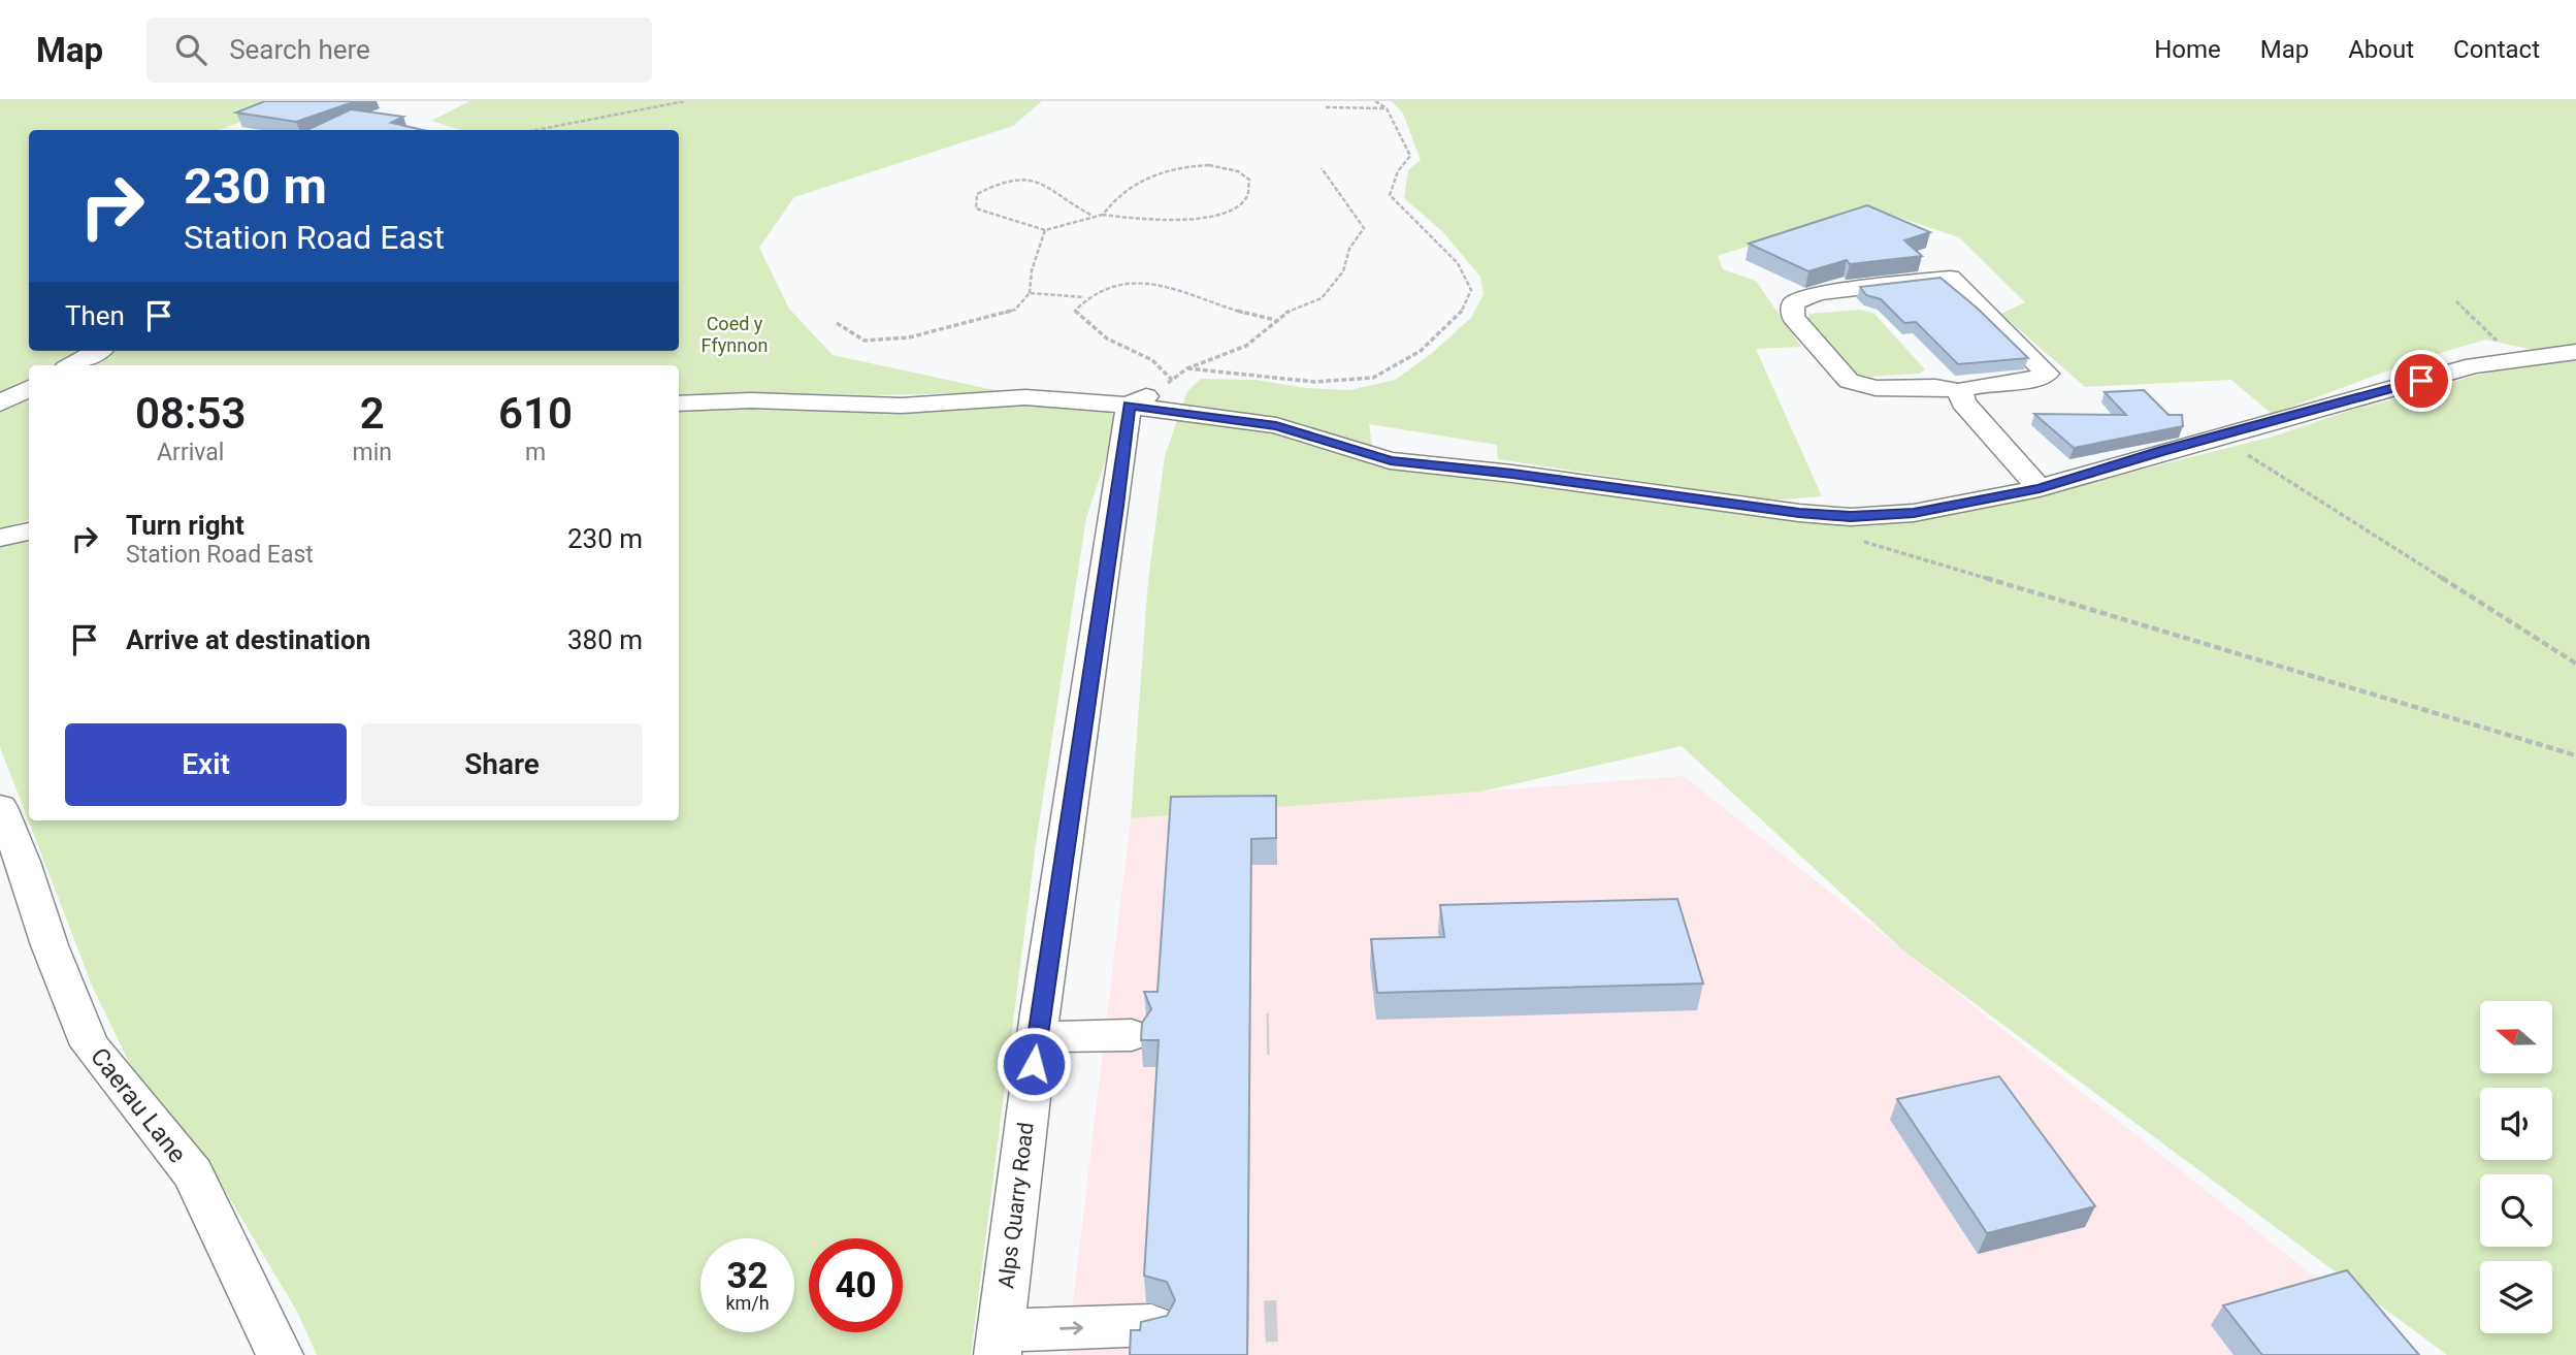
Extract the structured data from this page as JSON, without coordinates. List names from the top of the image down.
{
  "streets": {
    "street": ["Caerau Lane", "Alps Quarry Road"]
  },
  "parks": ["Coed y Ffynnon"],
  "north": "left",
  "page": {
    "header": "Map",
    "search": "Search here",
    "nav": [
      "Home",
      "Map",
      "About",
      "Contact"
    ],
    "turn": ["230 m", "Station Road East"],
    "then": "Then",
    "eta": [
      "08:53",
      "Arrival",
      "2",
      "min",
      "610",
      "m"
    ],
    "list": [
      {
        "name": "Turn right",
        "note": "Station Road East",
        "value": "230 m"
      },
      {
        "name": "Arrive at destination",
        "value": "380 m"
      }
    ],
    "buttons": ["Exit", "Share"],
    "speed": "32 km/h",
    "limit": "40"
  }
}
